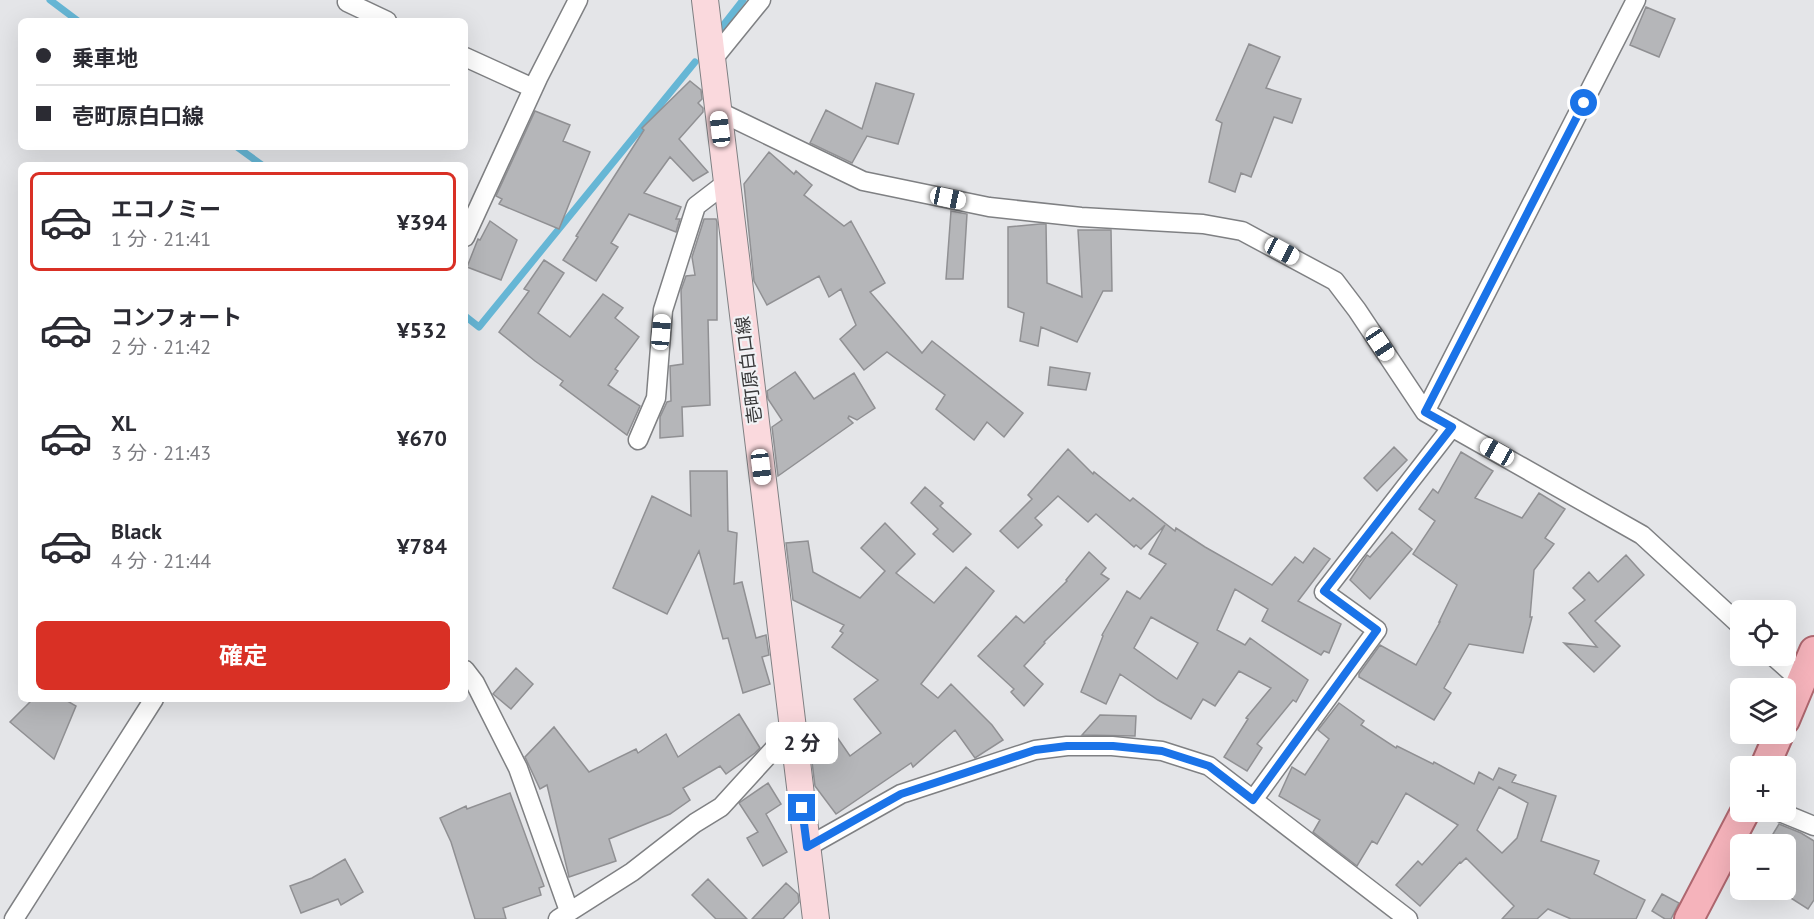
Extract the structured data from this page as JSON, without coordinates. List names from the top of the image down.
{
  "streets": {
    "main road": ["壱町原白口線"]
  },
  "page": {
    "banner": ["乗車地", "壱町原白口線"],
    "list": [
      {
        "name": "エコノミー",
        "note": "1 分 · 21:41",
        "value": "¥394"
      },
      {
        "name": "コンフォート",
        "note": "2 分 · 21:42",
        "value": "¥532"
      },
      {
        "name": "XL",
        "note": "3 分 · 21:43",
        "value": "¥670"
      },
      {
        "name": "Black",
        "note": "4 分 · 21:44",
        "value": "¥784"
      }
    ],
    "map_buttons": ["+", "−"],
    "buttons": "確定",
    "bubble": "2 分"
  }
}
